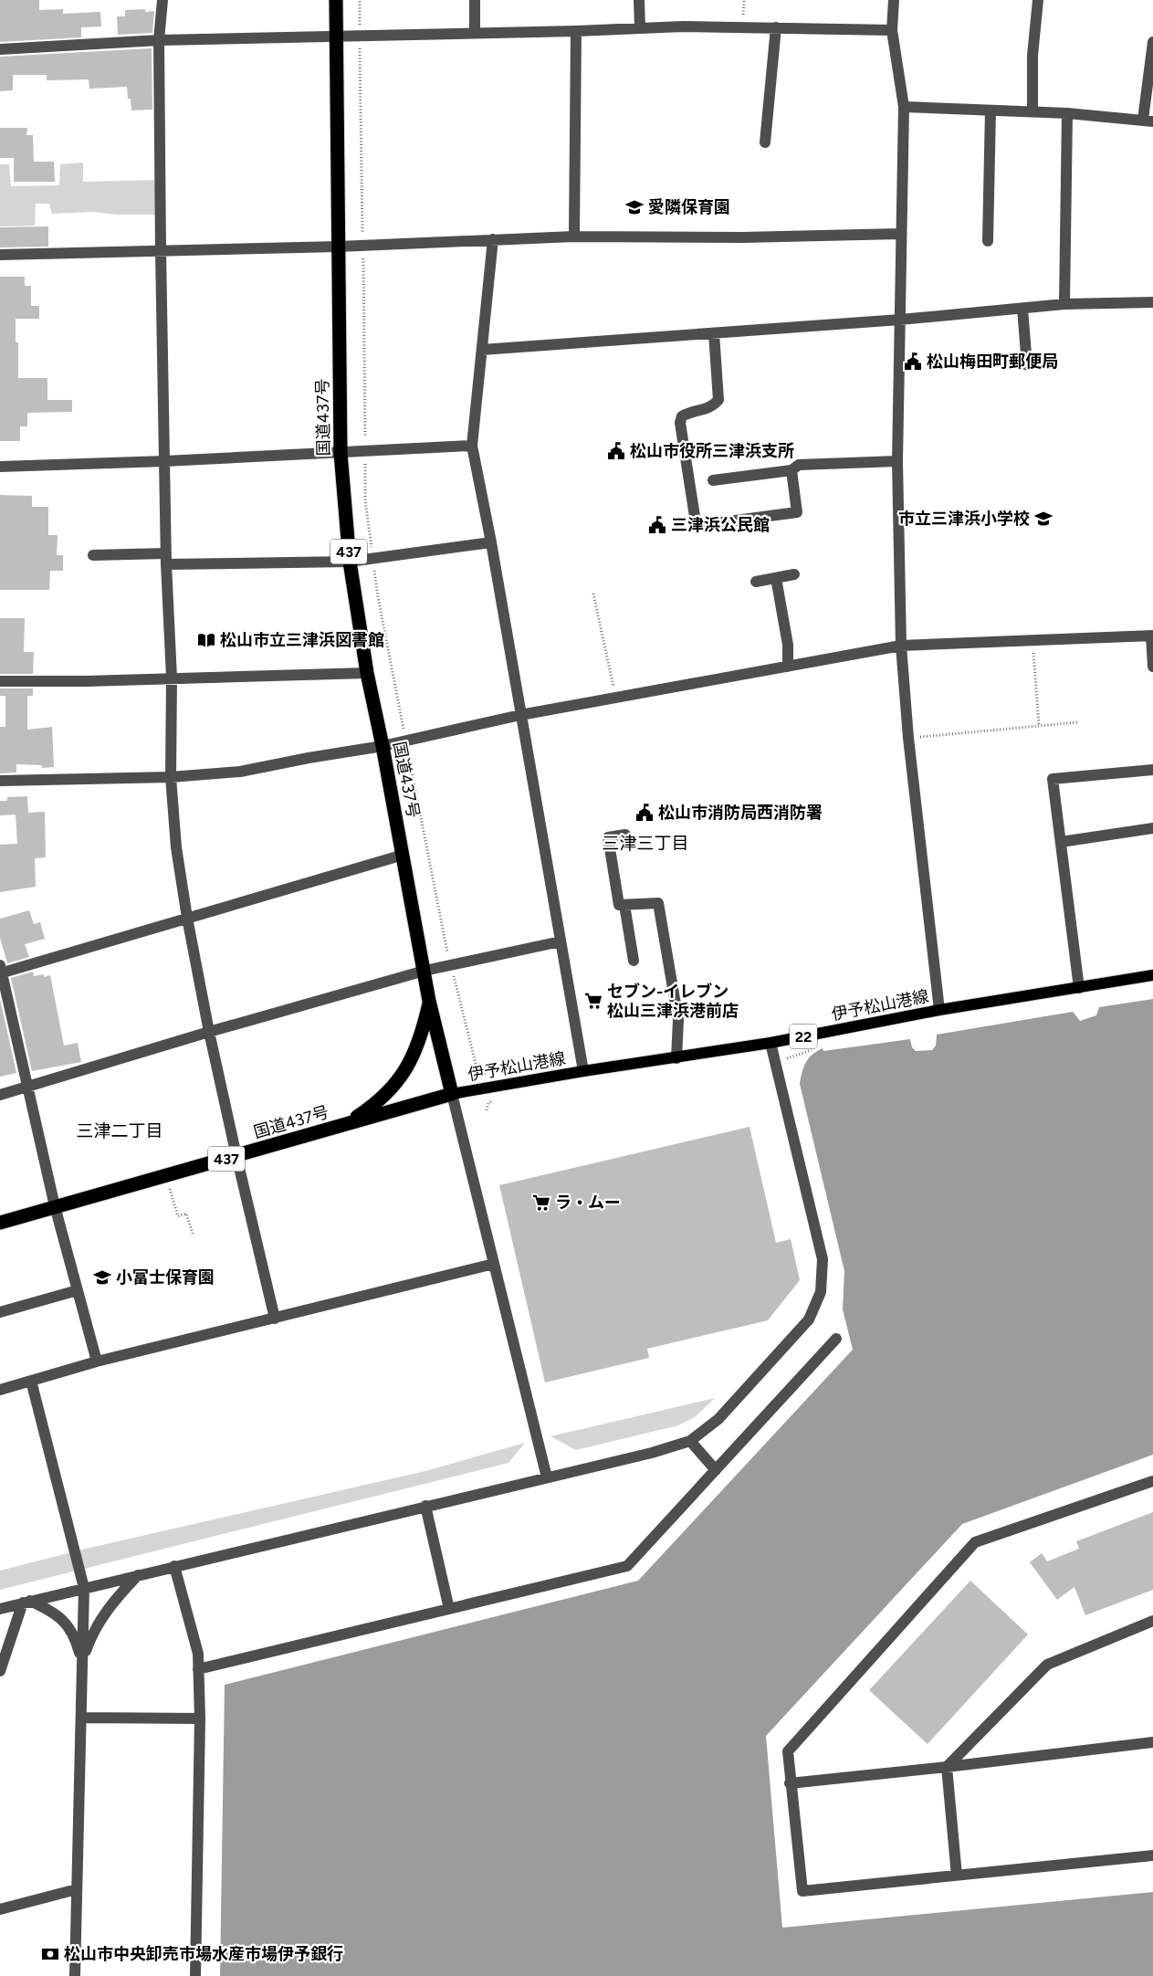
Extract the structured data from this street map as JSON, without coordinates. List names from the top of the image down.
{
  "streets": {
    "highway": ["国道437号", "437"],
    "main road": ["伊予松山港線", "22"]
  },
  "crossings": [
    ["国道437号", "伊予松山港線"]
  ],
  "districts": ["三津三丁目", "三津二丁目"],
  "places": {
    "school or university": ["愛隣保育園", "市立三津浜小学校", "小富士保育園"],
    "public building": [
      "松山梅田町郵便局",
      "松山市役所三津浜支所",
      "三津浜公民館",
      "松山市消防局西消防署"
    ],
    "library": ["松山市立三津浜図書館"],
    "supermarket": ["セブン-イレブン 松山三津浜港前店", "ラ・ムー"],
    "bank": ["松山市中央卸売市場水産市場伊予銀行"]
  }
}
